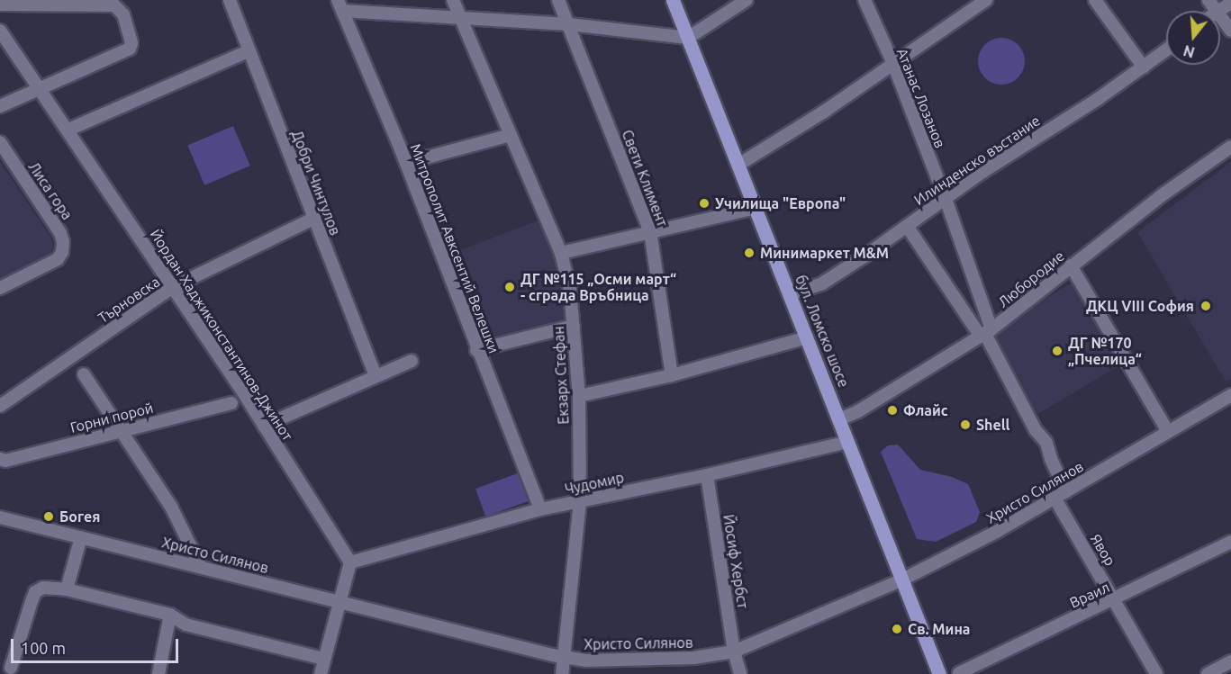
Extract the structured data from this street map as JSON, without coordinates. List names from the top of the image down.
{
  "streets": {
    "main road": ["бул. Ломско шосе"],
    "street": [
      "Атанас Лозанов",
      "Илинденско въстание",
      "Свети Климент",
      "Добри Чинтулов",
      "Лиса гора",
      "Митрополит Авксентий Велешки",
      "Любородие",
      "Търновска",
      "Йордан Хаджиконстантинов-Джинот",
      "Екзарх Стефан",
      "Горни порой",
      "Чудомир",
      "Христо Силянов",
      "Явор",
      "Йосиф Хербст",
      "Враил"
    ]
  },
  "crossings": [
    ["Атанас Лозанов", "Илинденско въстание"],
    ["Атанас Лозанов", "Любородие"],
    ["Илинденско въстание", "бул. Ломско шосе"],
    ["Добри Чинтулов", "Търновска"],
    ["Митрополит Авксентий Велешки", "Чудомир"],
    ["Любородие", "бул. Ломско шосе"],
    ["Търновска", "Йордан Хаджиконстантинов-Джинот"],
    ["бул. Ломско шосе", "Чудомир"],
    ["бул. Ломско шосе", "Христо Силянов"],
    ["Йордан Хаджиконстантинов-Джинот", "Чудомир"],
    ["Екзарх Стефан", "Чудомир"],
    ["Екзарх Стефан", "Христо Силянов"],
    ["Чудомир", "Йосиф Хербст"],
    ["Христо Силянов", "Явор"],
    ["Христо Силянов", "Йосиф Хербст"],
    ["Явор", "Враил"]
  ],
  "places": [
    "Училища \"Европа\"",
    "Минимаркет М&М",
    "ДГ №115 „Осми март“ - сграда Връбница",
    "ДКЦ VIII София",
    "ДГ №170 „Пчелица“",
    "Флайс",
    "Shell",
    "Богея",
    "Св. Мина"
  ],
  "scale_bar": "100 m",
  "north": "bottom"
}
